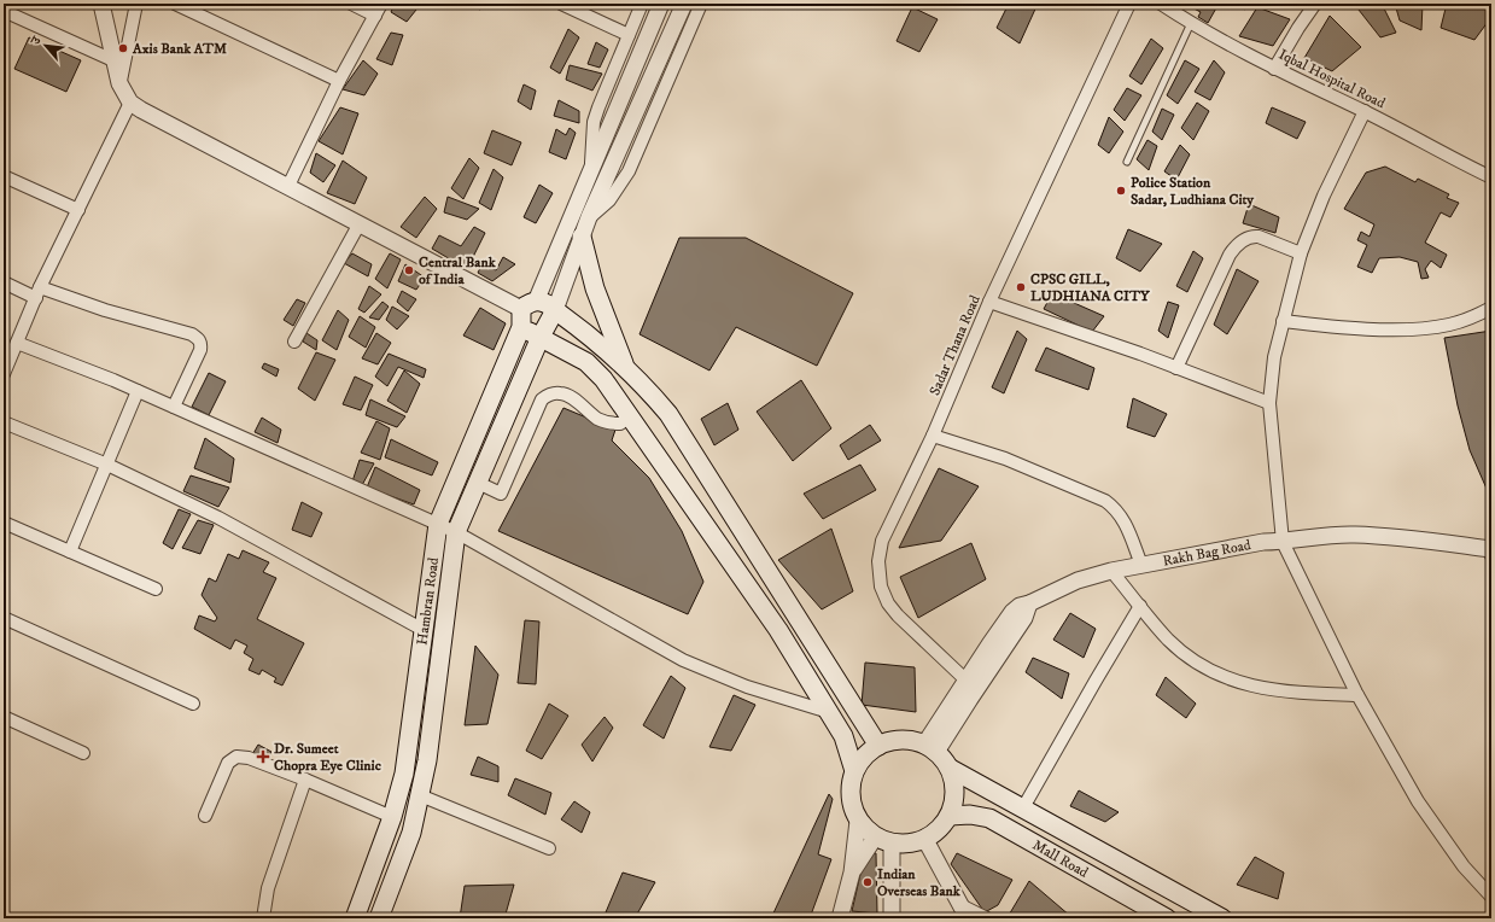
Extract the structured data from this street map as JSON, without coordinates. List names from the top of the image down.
{
  "streets": {
    "main road": ["Hambran Road", "Mall Road"],
    "street": ["Iqbal Hospital Road", "Sadar Thana Road", "Rakh Bag Road"]
  },
  "crossings": [
    ["Sadar Thana Road", "Rakh Bag Road"],
    ["Rakh Bag Road", "Mall Road"]
  ],
  "places": {
    "other": [
      "Axis Bank ATM",
      "Police Station Sadar, Ludhiana City",
      "Central Bank of India",
      "CPSC GILL, LUDHIANA CITY",
      "Indian Overseas Bank"
    ],
    "health": ["Dr. Sumeet Chopra Eye Clinic"]
  },
  "north": "top left"
}
